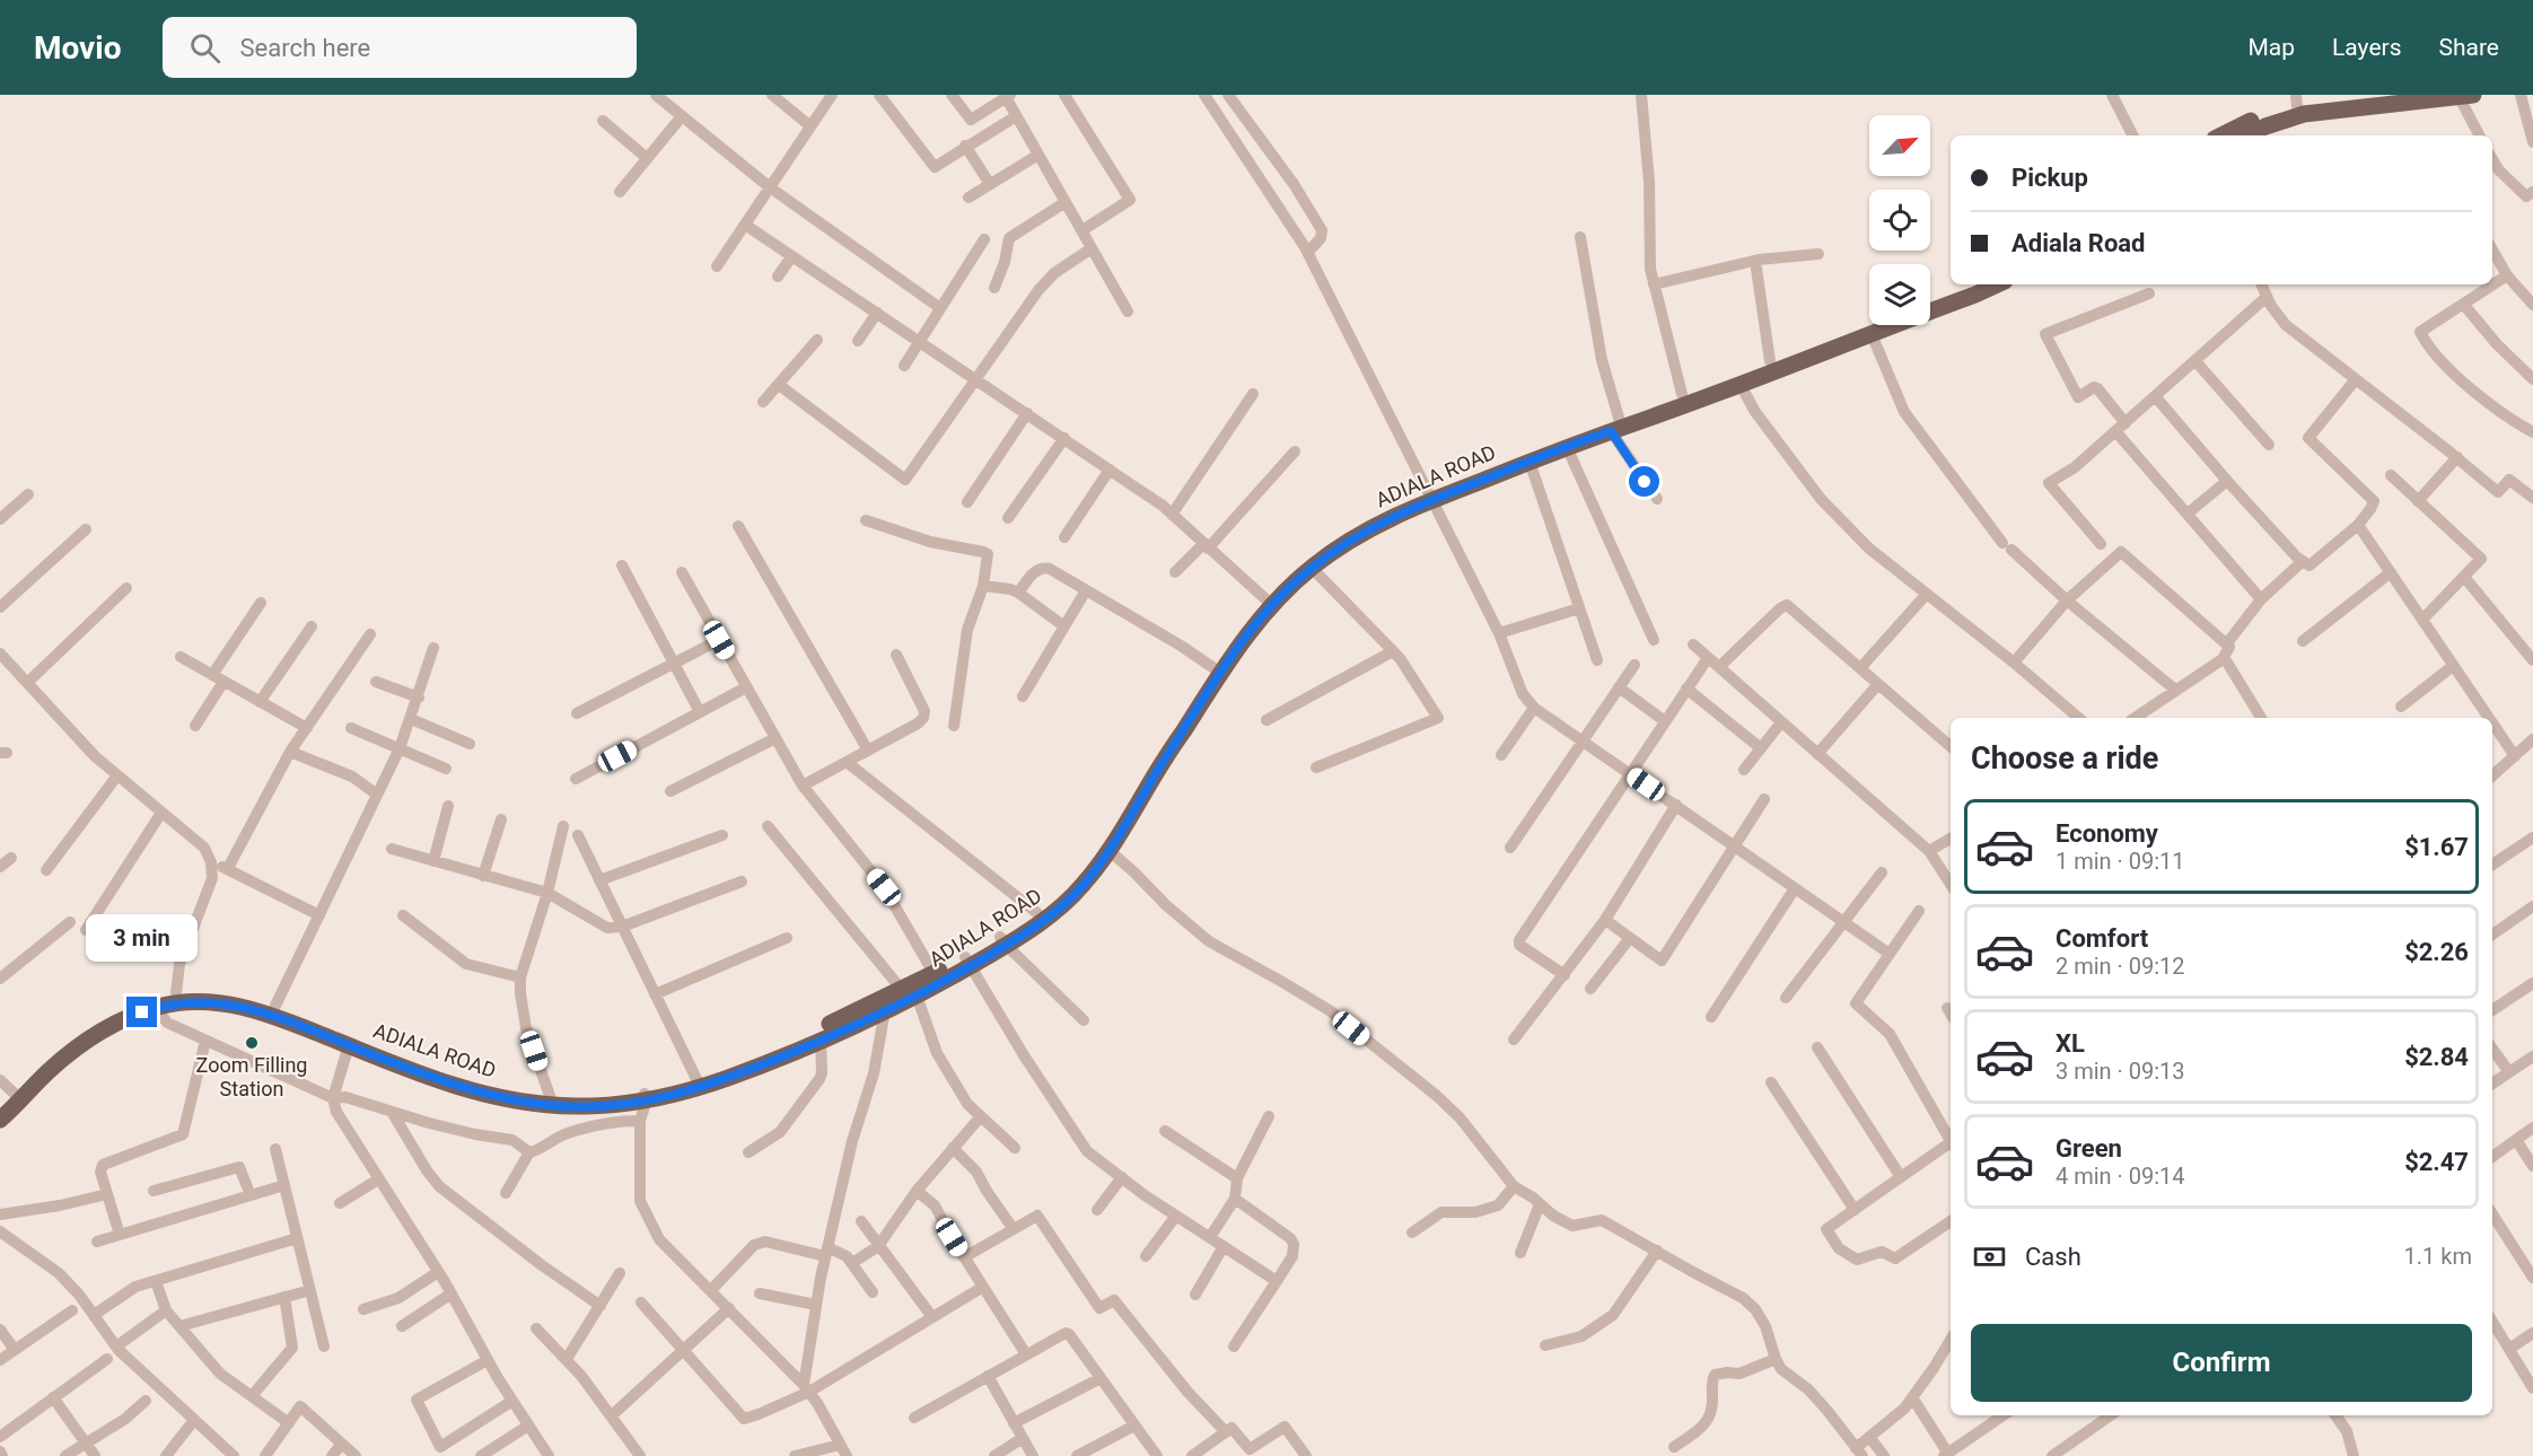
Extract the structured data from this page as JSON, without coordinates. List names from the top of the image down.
{
  "streets": {
    "main road": ["ADIALA ROAD"]
  },
  "places": ["Zoom Filling Station"],
  "north": "top right",
  "page": {
    "header": "Movio",
    "search": "Search here",
    "nav": ["Map", "Layers", "Share"],
    "banner": ["Pickup", "Adiala Road"],
    "heading": "Choose a ride",
    "list": [
      {
        "name": "Economy",
        "note": "1 min · 09:11",
        "value": "$1.67"
      },
      {
        "name": "Comfort",
        "note": "2 min · 09:12",
        "value": "$2.26"
      },
      {
        "name": "XL",
        "note": "3 min · 09:13",
        "value": "$2.84"
      },
      {
        "name": "Green",
        "note": "4 min · 09:14",
        "value": "$2.47"
      }
    ],
    "bubble": "3 min",
    "pay": ["Cash", "1.1 km"],
    "buttons": "Confirm"
  }
}
